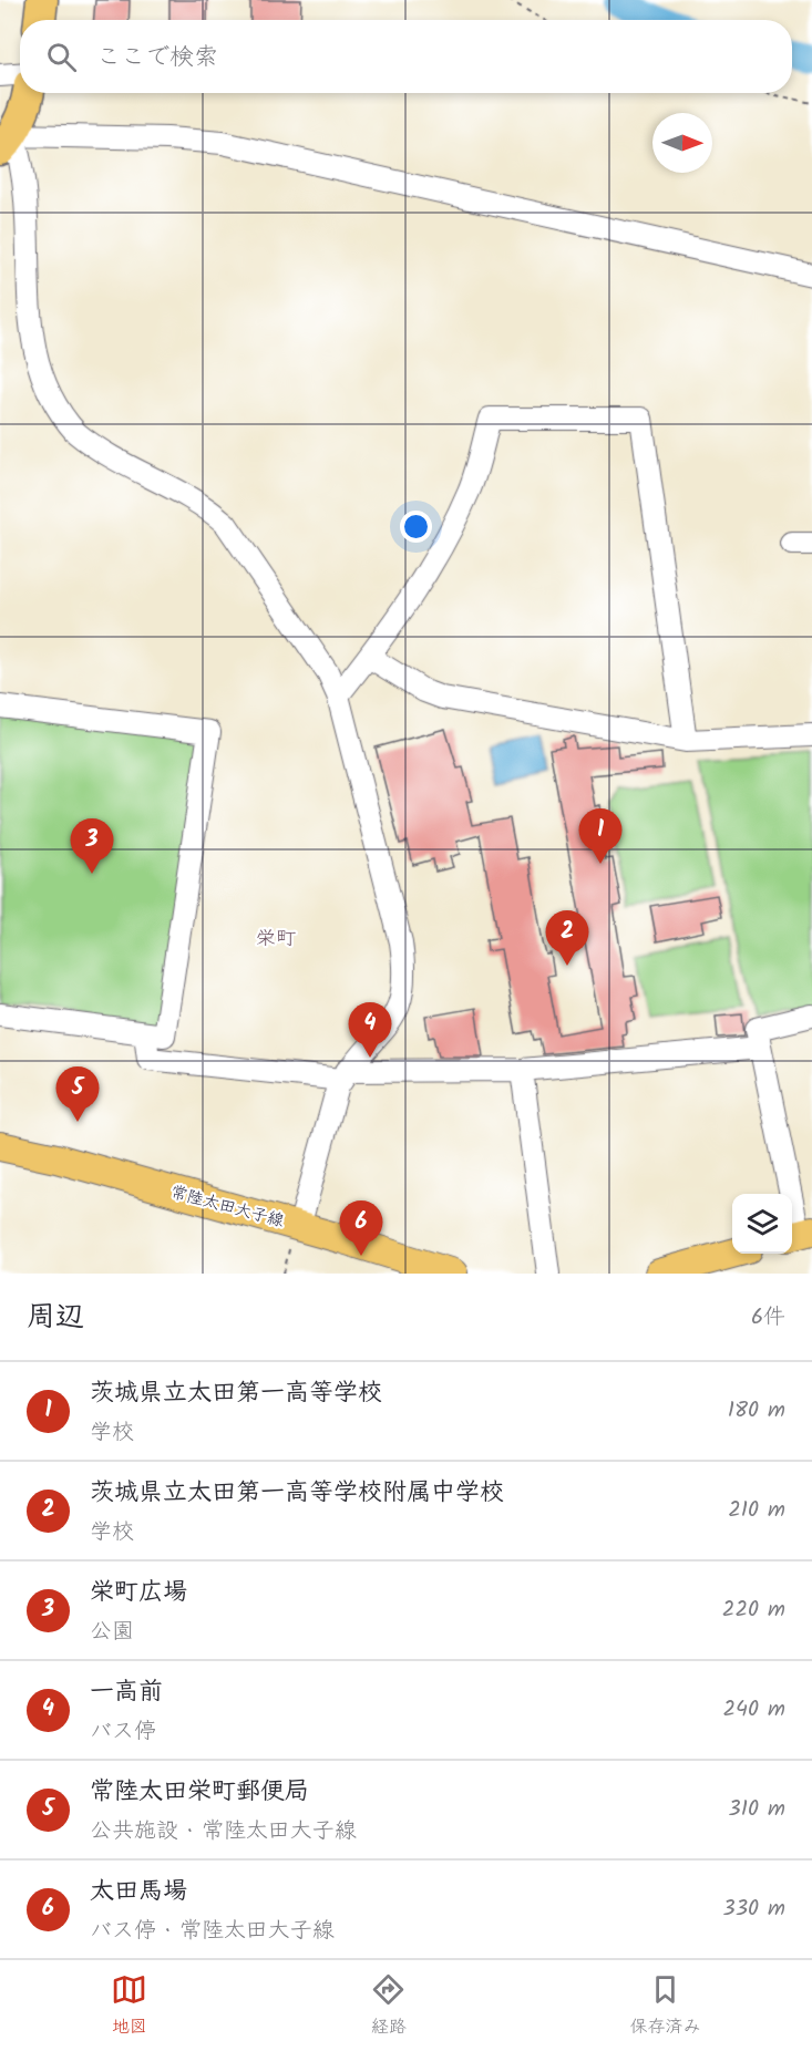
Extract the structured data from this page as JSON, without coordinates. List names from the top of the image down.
{
  "streets": {
    "main road": ["常陸太田大子線"]
  },
  "districts": ["栄町"],
  "north": "right",
  "page": {
    "search": "ここで検索",
    "pins": [
      "1",
      "3",
      "2",
      "4",
      "5",
      "6"
    ],
    "heading": ["周辺", "6件"],
    "list": [
      {
        "mark": "1",
        "name": "茨城県立太田第一高等学校",
        "note": "学校",
        "value": "180 m"
      },
      {
        "mark": "2",
        "name": "茨城県立太田第一高等学校附属中学校",
        "note": "学校",
        "value": "210 m"
      },
      {
        "mark": "3",
        "name": "栄町広場",
        "note": "公園",
        "value": "220 m"
      },
      {
        "mark": "4",
        "name": "一高前",
        "note": "バス停",
        "value": "240 m"
      },
      {
        "mark": "5",
        "name": "常陸太田栄町郵便局",
        "note": "公共施設 · 常陸太田大子線",
        "value": "310 m"
      },
      {
        "mark": "6",
        "name": "太田馬場",
        "note": "バス停 · 常陸太田大子線",
        "value": "330 m"
      }
    ],
    "nav": ["地図", "経路", "保存済み"]
  }
}
